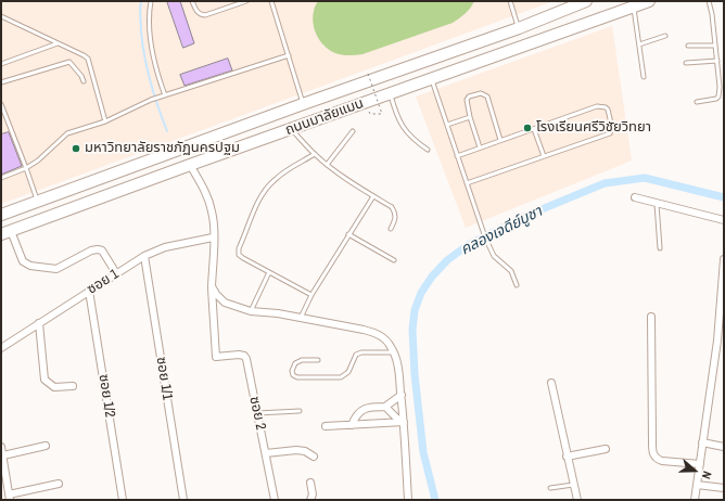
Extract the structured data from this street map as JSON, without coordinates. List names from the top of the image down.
{
  "streets": {
    "highway": ["ถนนมาลัยแมน"],
    "street": [
      "ซอย 1",
      "ซอย 1/1",
      "ซอย 1/2",
      "ซอย 2"
    ]
  },
  "crossings": [
    ["ซอย 1", "ซอย 1/1"],
    ["ซอย 1", "ซอย 1/2"]
  ],
  "water": ["คลองเจดีย์บูชา"],
  "places": ["โรงเรียนศรีวิชัยวิทยา", "มหาวิทยาลัยราชภัฏนครปฐม"],
  "north": "right"
}
